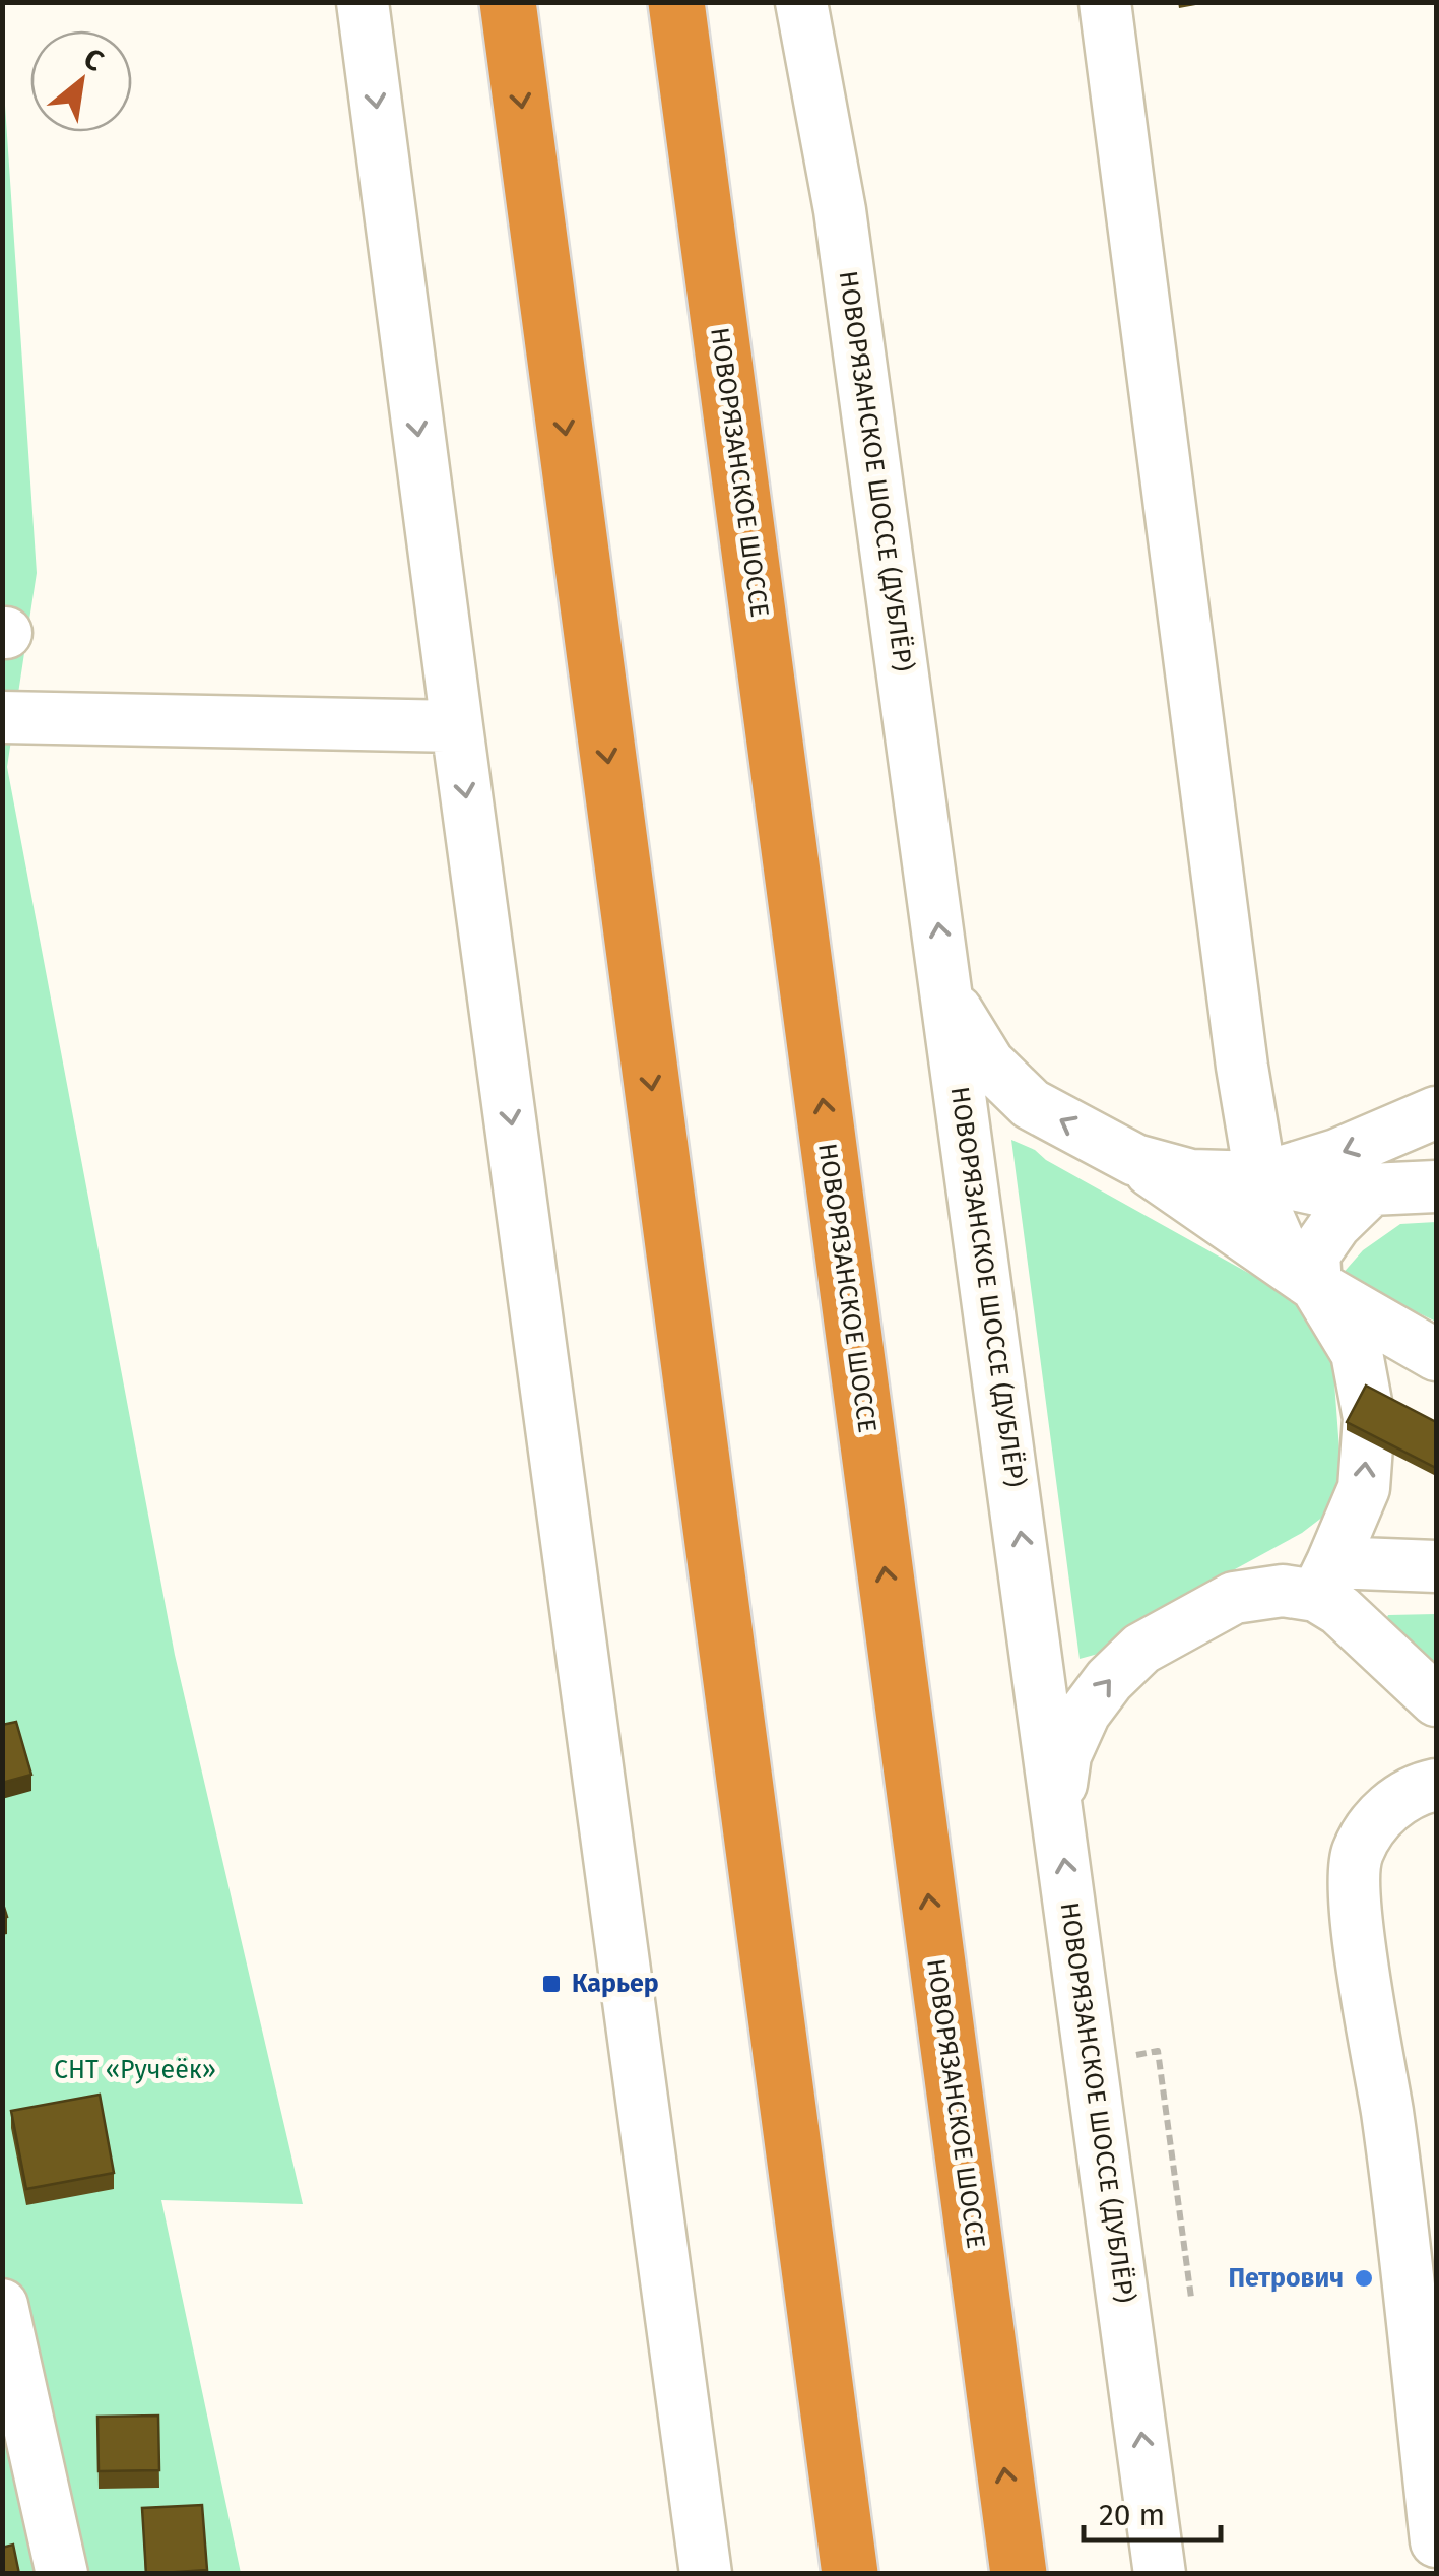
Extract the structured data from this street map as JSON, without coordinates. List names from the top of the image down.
{
  "streets": {
    "highway": ["НОВОРЯЗАНСКОЕ ШОССЕ"],
    "street": ["НОВОРЯЗАНСКОЕ ШОССЕ (ДУБЛЁР)"]
  },
  "parks": ["СНТ «Ручеёк»"],
  "places": {
    "transit": ["Карьер"],
    "other": ["Петрович"]
  },
  "scale_bar": "20 m",
  "north": "top right"
}
